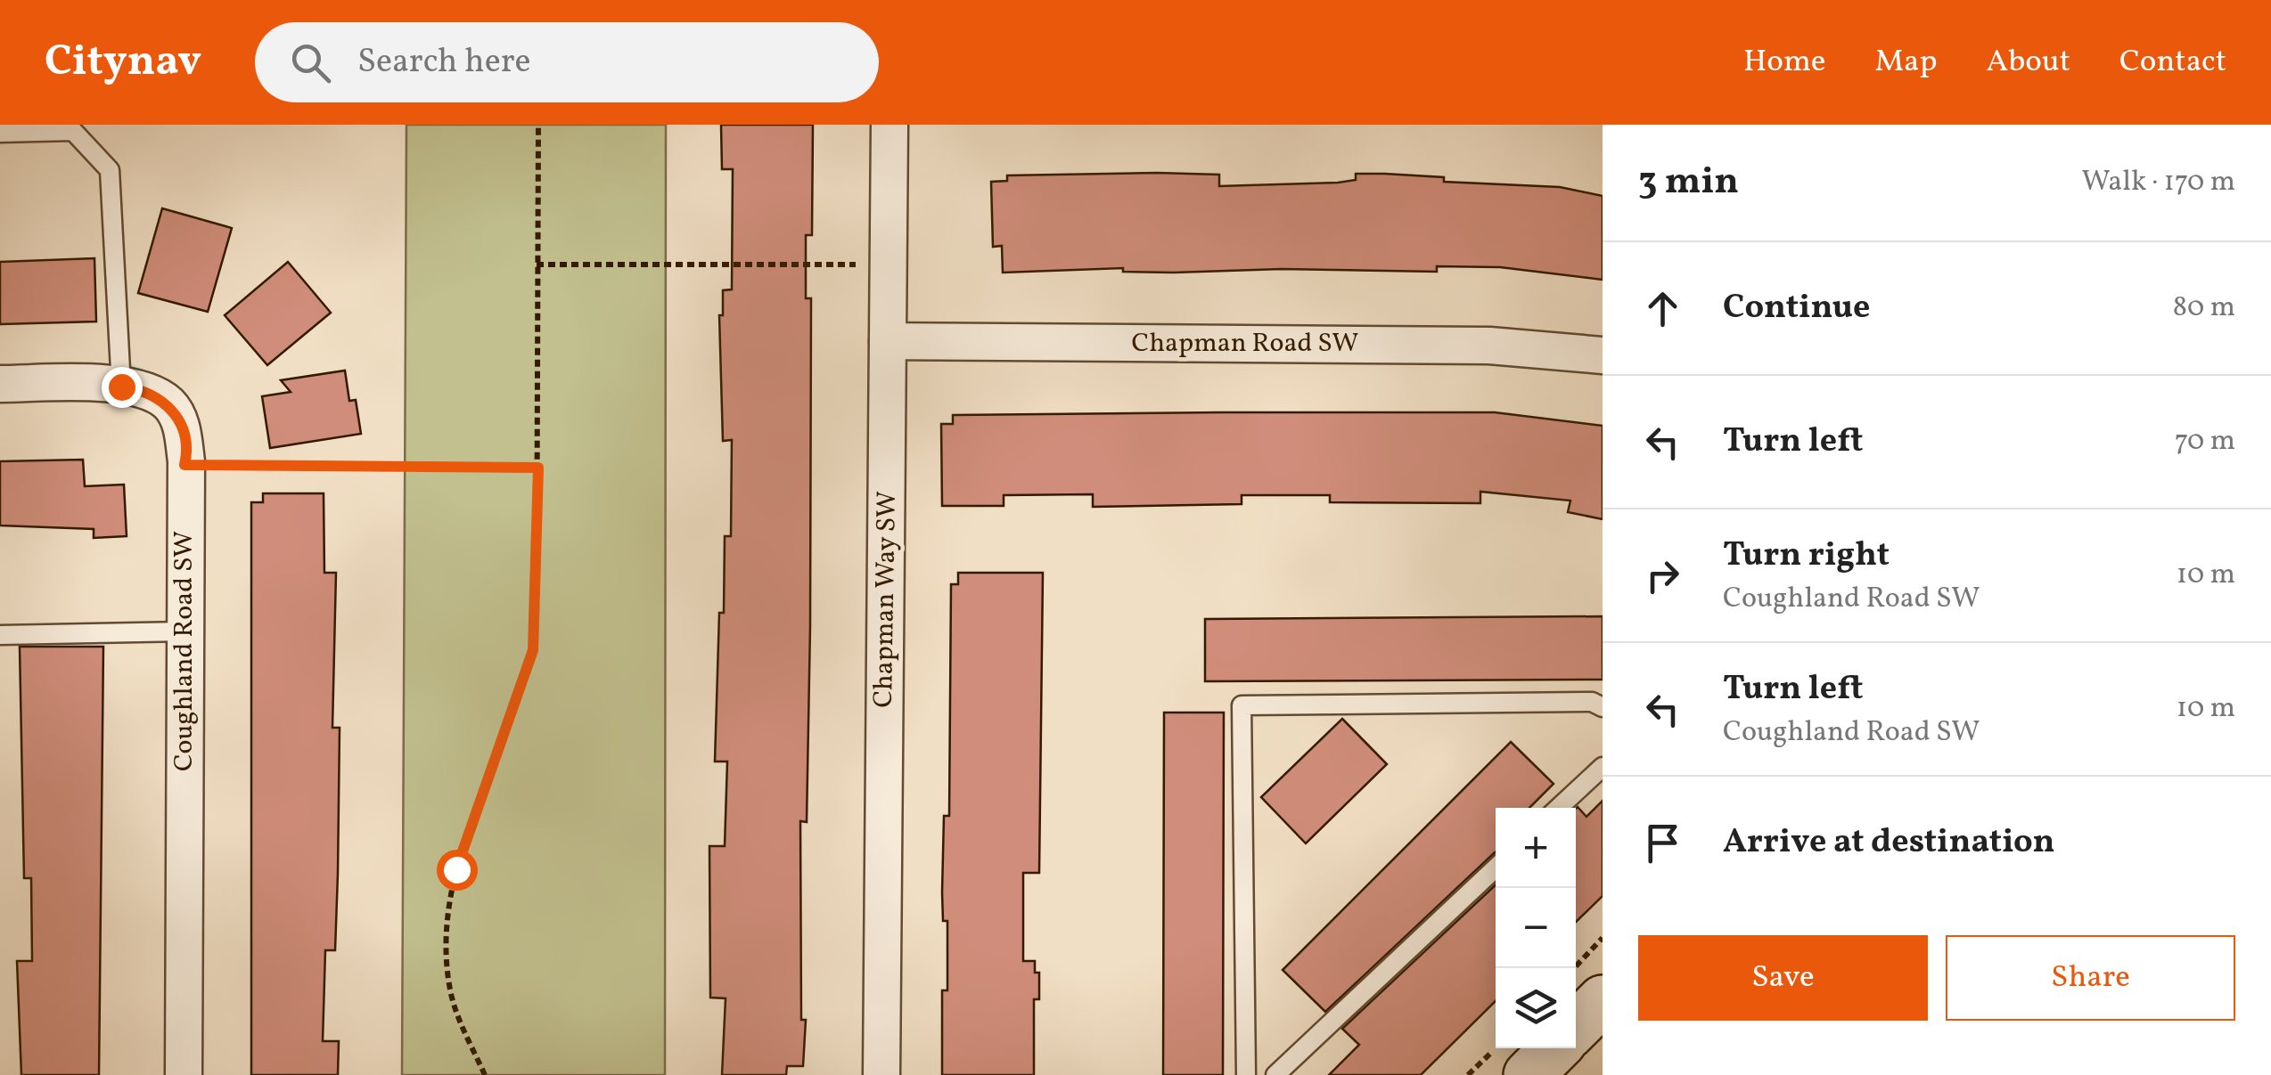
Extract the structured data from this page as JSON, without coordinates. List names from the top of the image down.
{
  "streets": {
    "street": ["Chapman Road SW", "Chapman Way SW", "Coughland Road SW"]
  },
  "crossings": [
    ["Chapman Road SW", "Chapman Way SW"]
  ],
  "page": {
    "header": "Citynav",
    "search": "Search here",
    "nav": [
      "Home",
      "Map",
      "About",
      "Contact"
    ],
    "heading": ["3 min", "Walk · 170 m"],
    "list": [
      ["Continue", "80 m"],
      ["Turn left", "70 m"],
      ["Turn right", "Coughland Road SW", "10 m"],
      ["Turn left", "Coughland Road SW", "10 m"],
      "Arrive at destination"
    ],
    "map_buttons": ["+", "−"],
    "buttons": ["Save", "Share"]
  }
}
